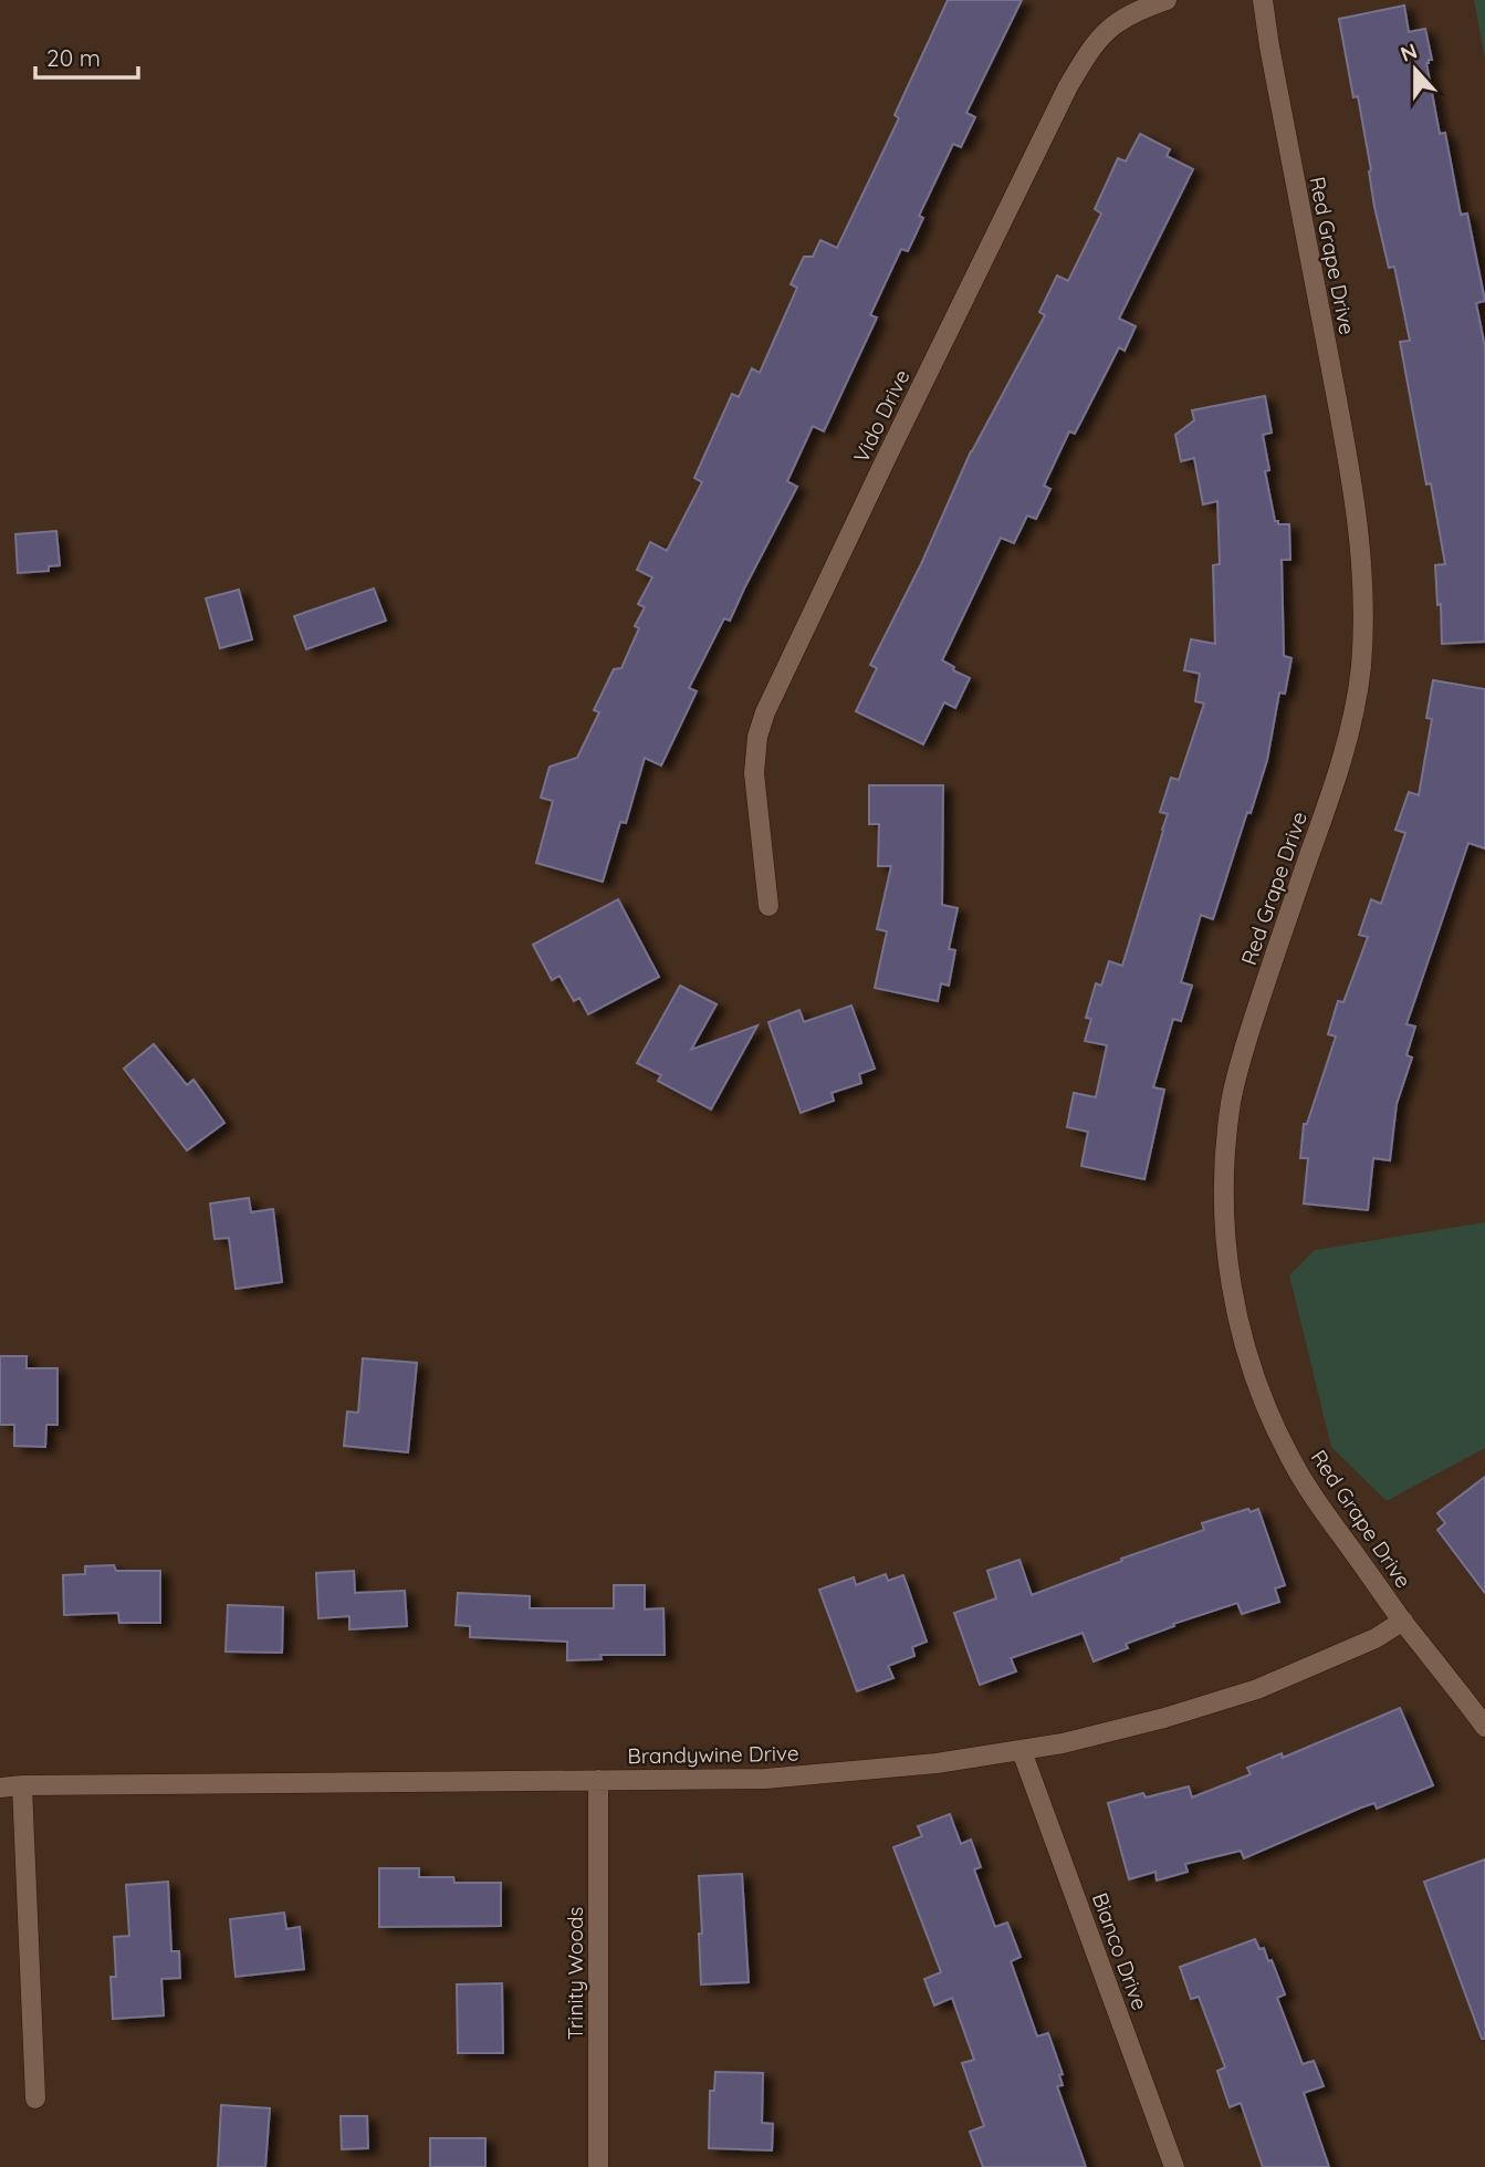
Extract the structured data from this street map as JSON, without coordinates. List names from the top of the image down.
{
  "streets": {
    "street": [
      "Red Grape Drive",
      "Vido Drive",
      "Brandywine Drive",
      "Bianco Drive",
      "Trinity Woods"
    ]
  },
  "crossings": [
    ["Red Grape Drive", "Brandywine Drive"],
    ["Brandywine Drive", "Bianco Drive"],
    ["Brandywine Drive", "Trinity Woods"]
  ],
  "scale_bar": "20 m",
  "north": "top"
}
